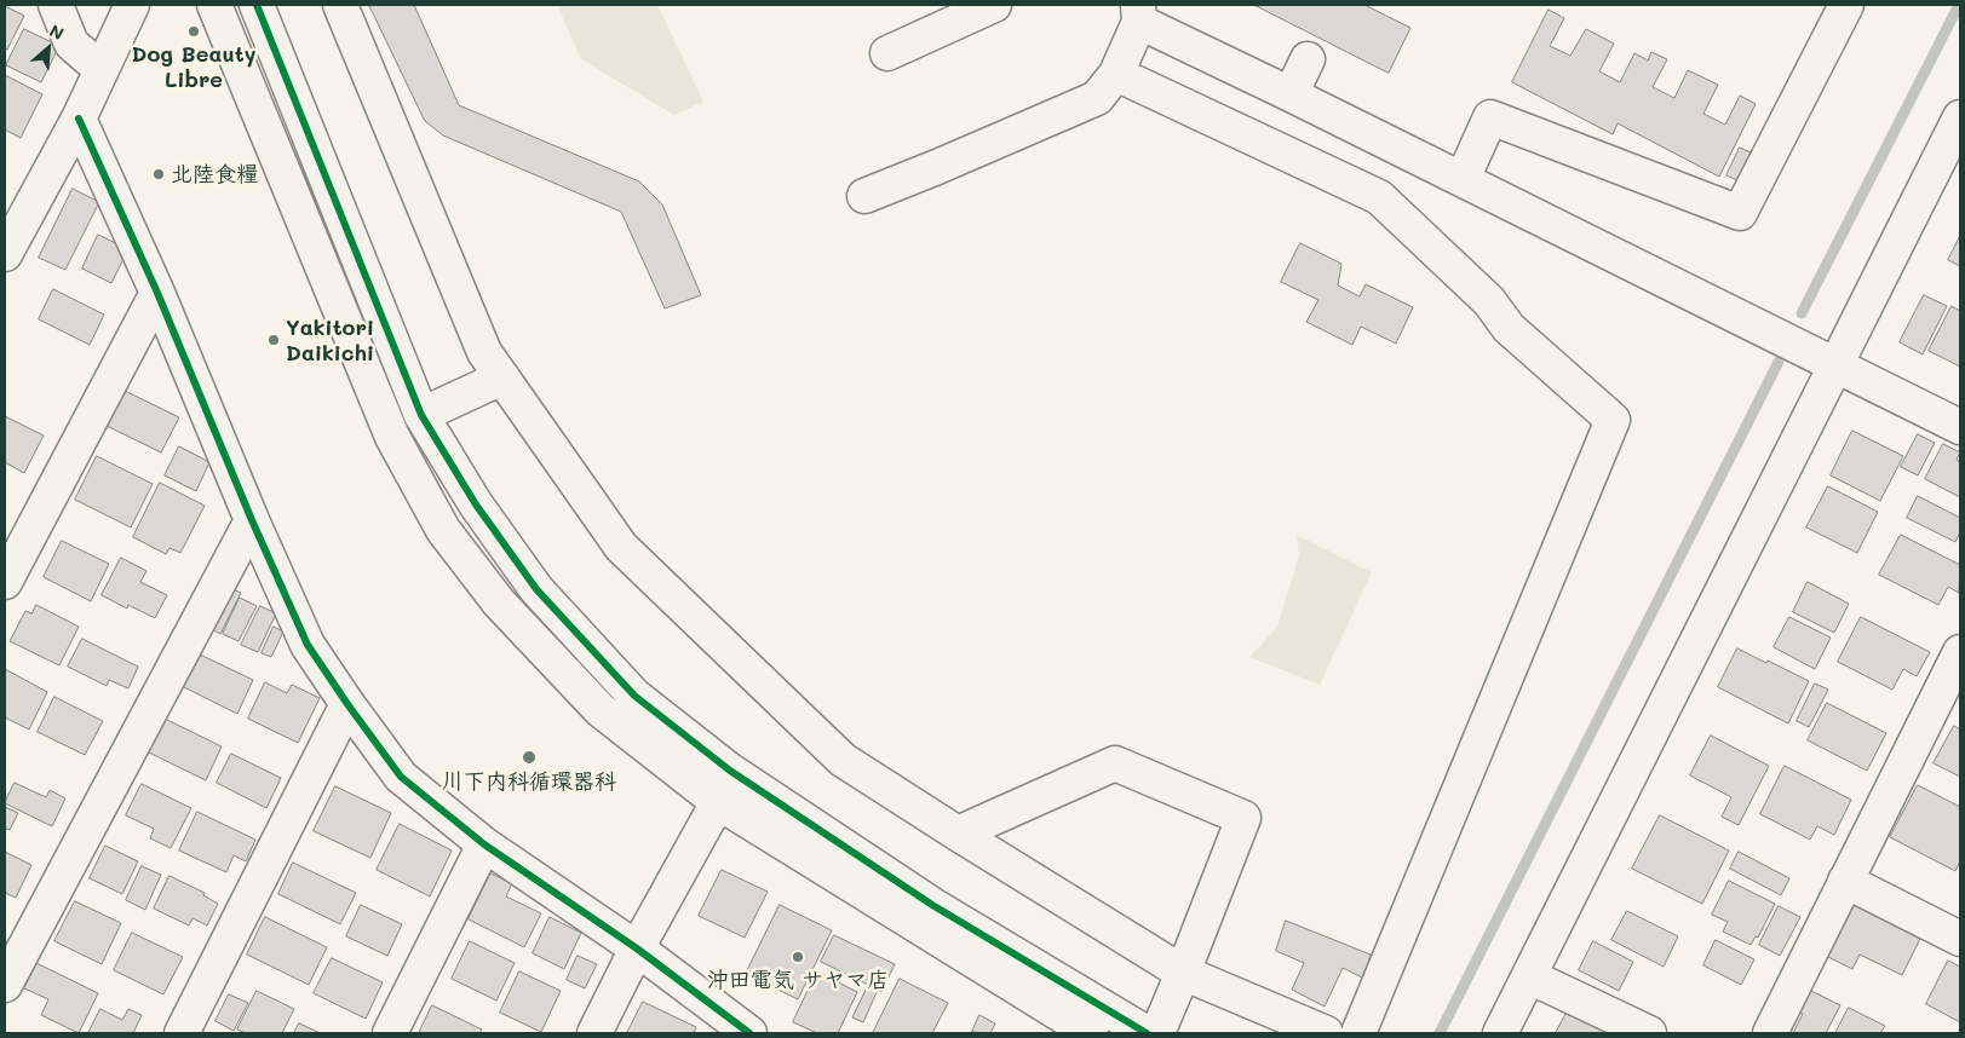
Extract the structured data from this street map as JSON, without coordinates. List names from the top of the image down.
{
  "places": [
    "Dog Beauty Libre",
    "北陸食糧",
    "Yakitori Daikichi",
    "川下内科循環器科",
    "沖田電気 サヤマ店"
  ],
  "north": "top right"
}
